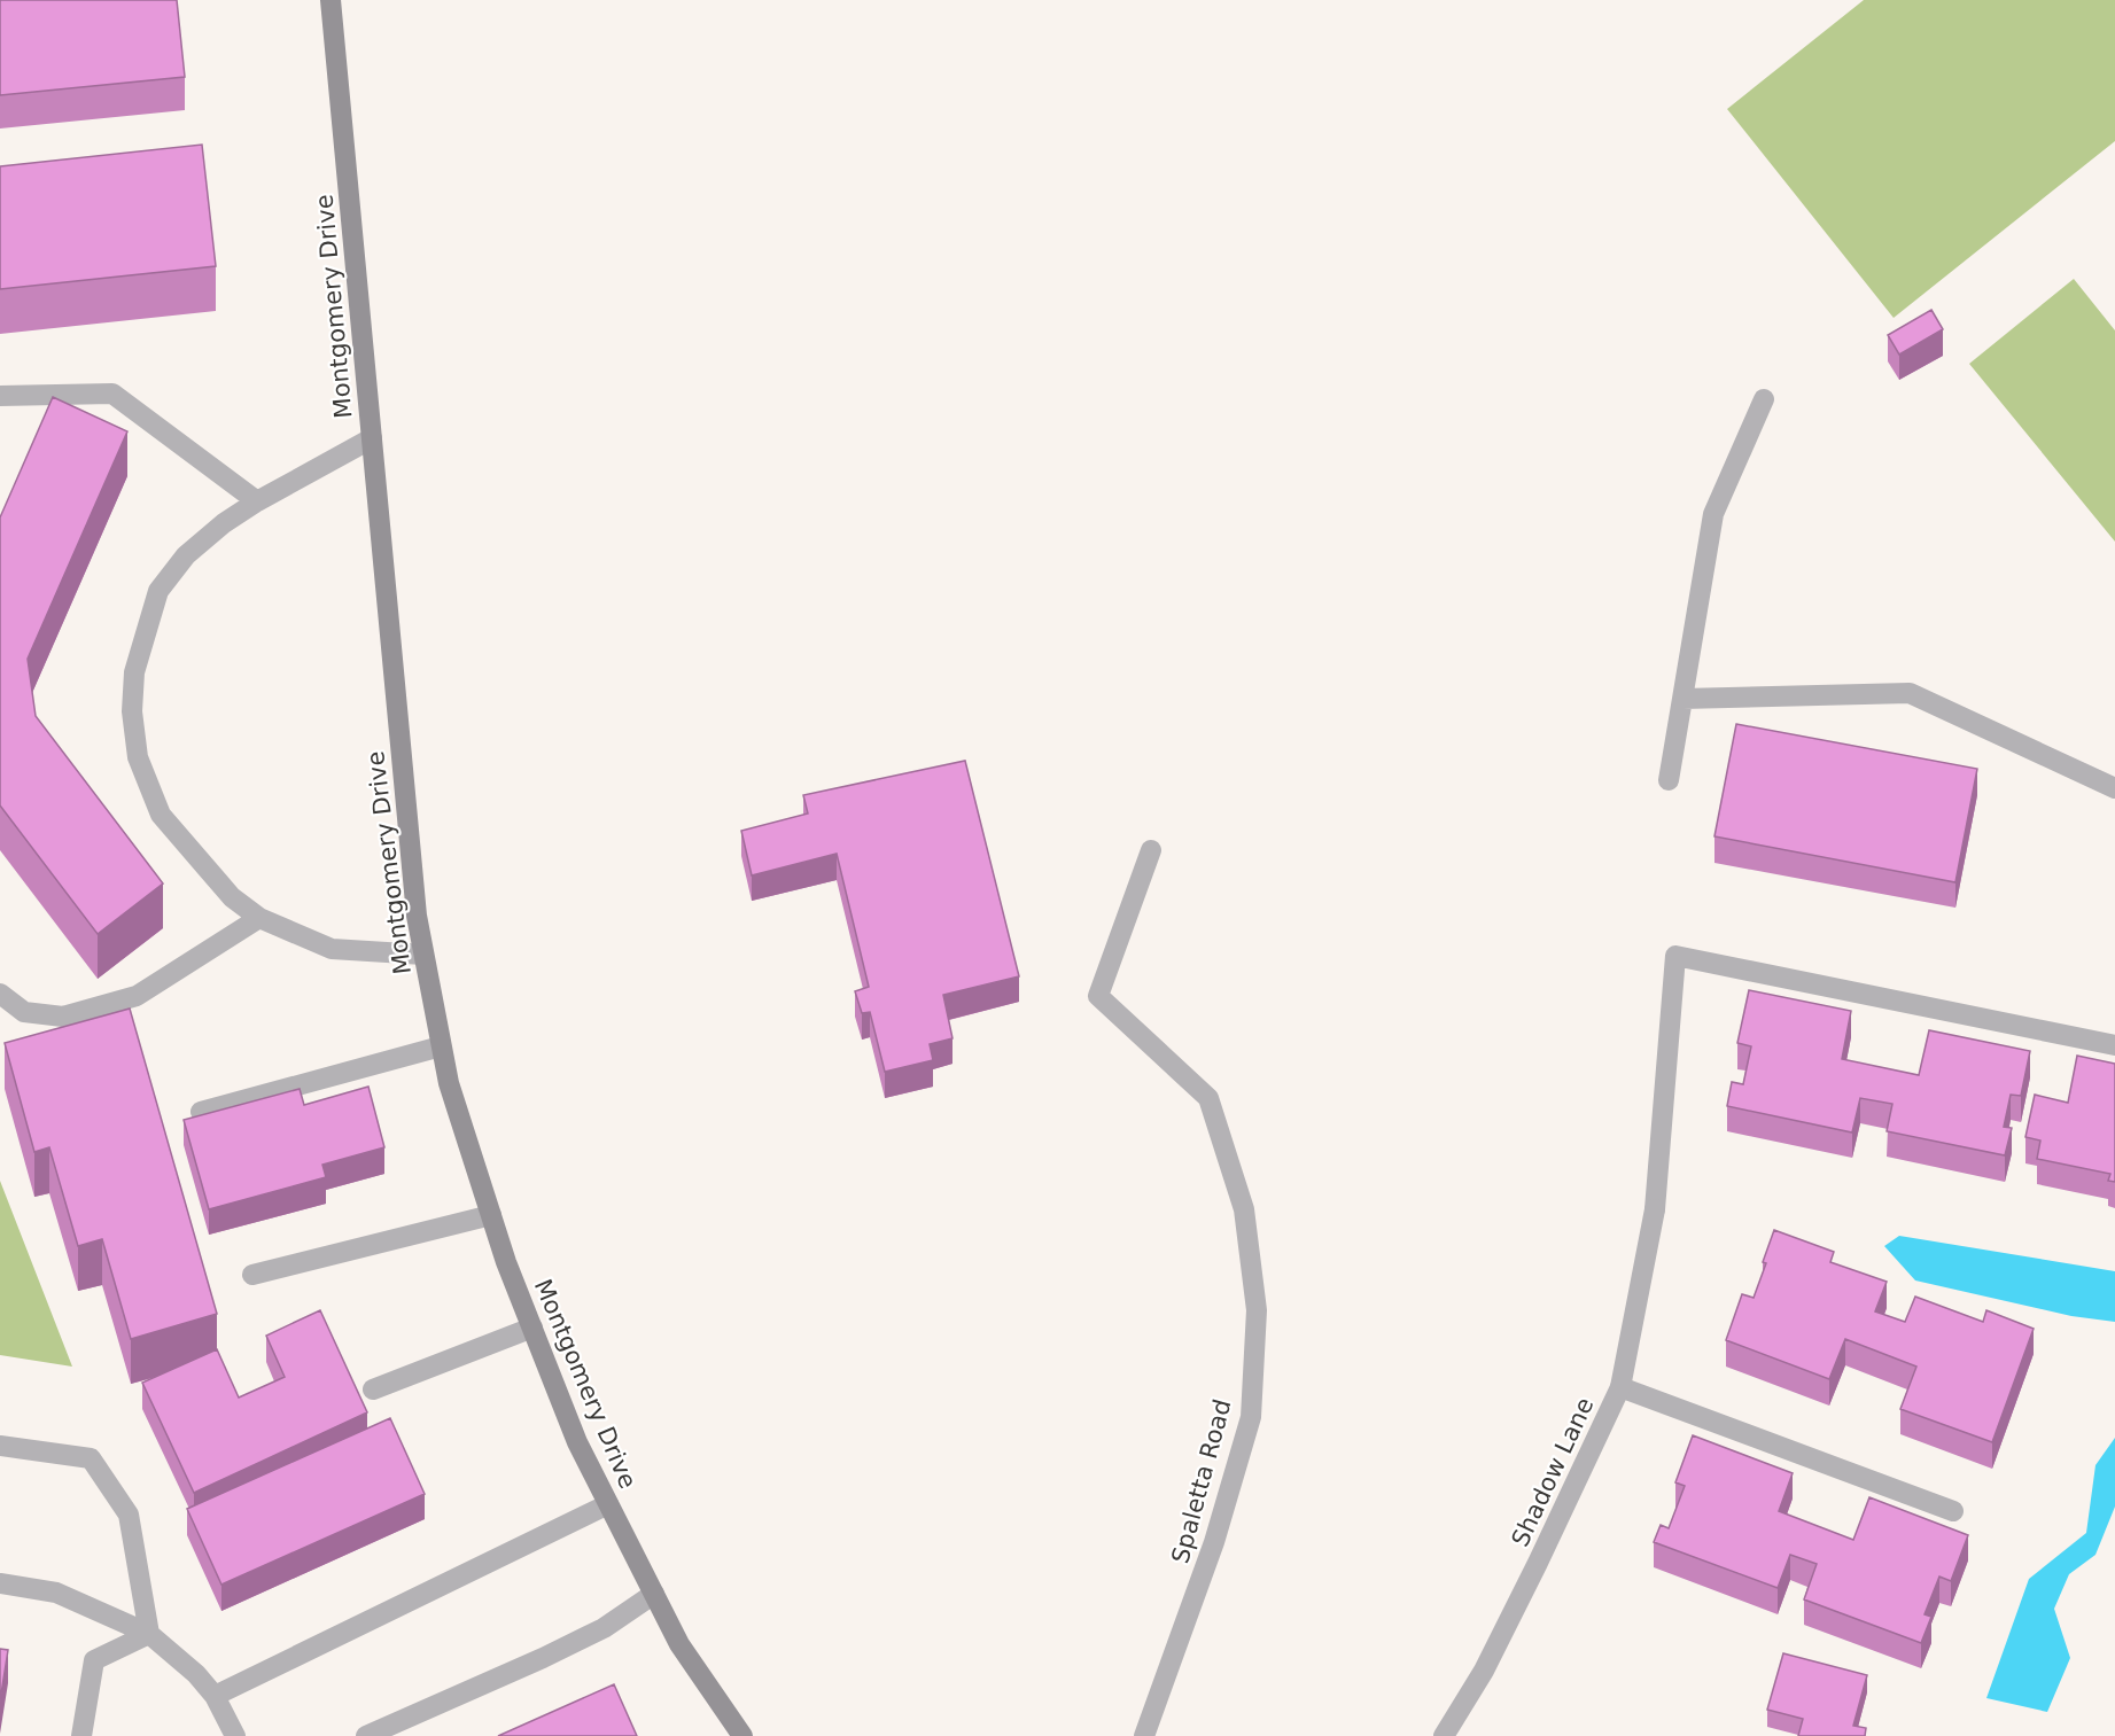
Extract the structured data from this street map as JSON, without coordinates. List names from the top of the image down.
{
  "streets": {
    "main road": ["Montgomery Drive"],
    "street": ["Shadow Lane", "Spaletta Road"]
  }
}
